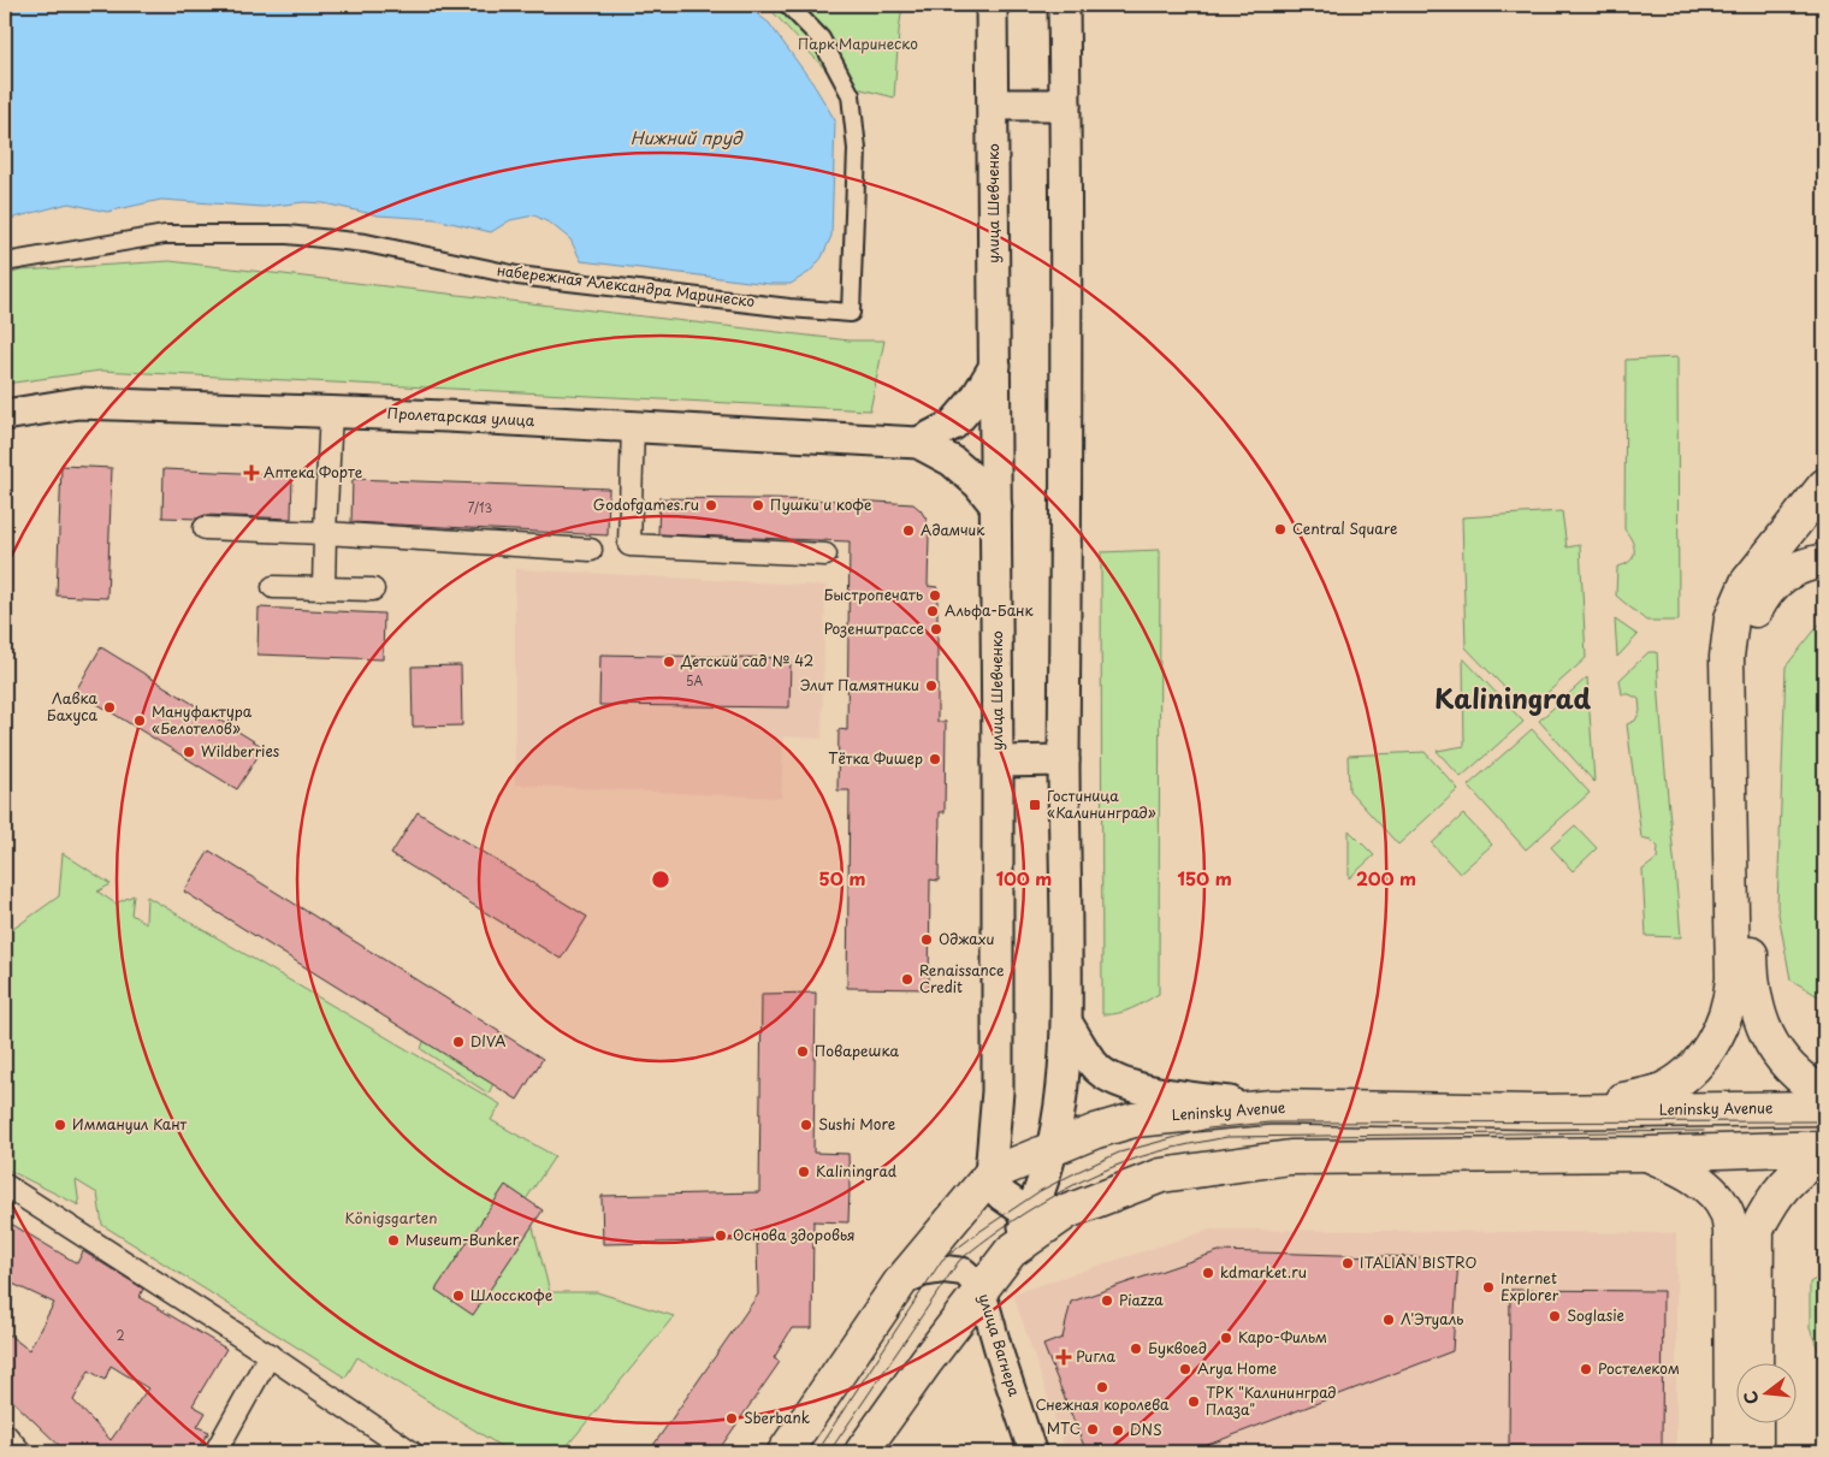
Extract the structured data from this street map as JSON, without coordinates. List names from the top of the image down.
{
  "streets": {
    "main road": ["улица Шевченко", "Пролетарская улица", "Leninsky Avenue"],
    "street": ["набережная Александра Маринеско", "улица Вагнера"]
  },
  "crossings": [
    ["улица Шевченко", "Пролетарская улица"],
    ["улица Шевченко", "Leninsky Avenue"],
    ["Leninsky Avenue", "улица Вагнера"]
  ],
  "districts": ["Kaliningrad"],
  "water": ["Нижний пруд"],
  "parks": ["Парк Маринеско", "Königsgarten"],
  "places": {
    "health": ["Аптека Форте", "Ригла"],
    "other": [
      "Godofgames.ru",
      "Пушки и кофе",
      "Central Square",
      "Адамчик",
      "Быстропечать",
      "Альфа-Банк",
      "Розенштрассе",
      "Детский сад № 42",
      "Элит Памятники",
      "Лавка Бахуса",
      "Мануфактура «Белотелов»",
      "Wildberries",
      "Тётка Фишер",
      "Оджахи",
      "Renaissance Credit",
      "DIVA",
      "Поварешка",
      "Иммануил Кант",
      "Sushi More",
      "Kaliningrad",
      "Основа здоровья",
      "Museum-Bunker",
      "ITALIAN BISTRO",
      "kdmarket.ru",
      "Internet Explorer",
      "Шлосскофе",
      "Piazza",
      "Soglasie",
      "Л'Этуаль",
      "Каро-Фильм",
      "Буквоед",
      "Arya Home",
      "Ростелеком",
      "Снежная королева",
      "ТРК \"Калининград Плаза\"",
      "Sberbank",
      "МТС",
      "DNS"
    ],
    "transit": ["Гостиница «Калининград»"]
  },
  "house_numbers": ["7/13", "5А", "2"],
  "north": "left",
  "rings": [
    "50 m",
    "100 m",
    "150 m",
    "200 m"
  ]
}
